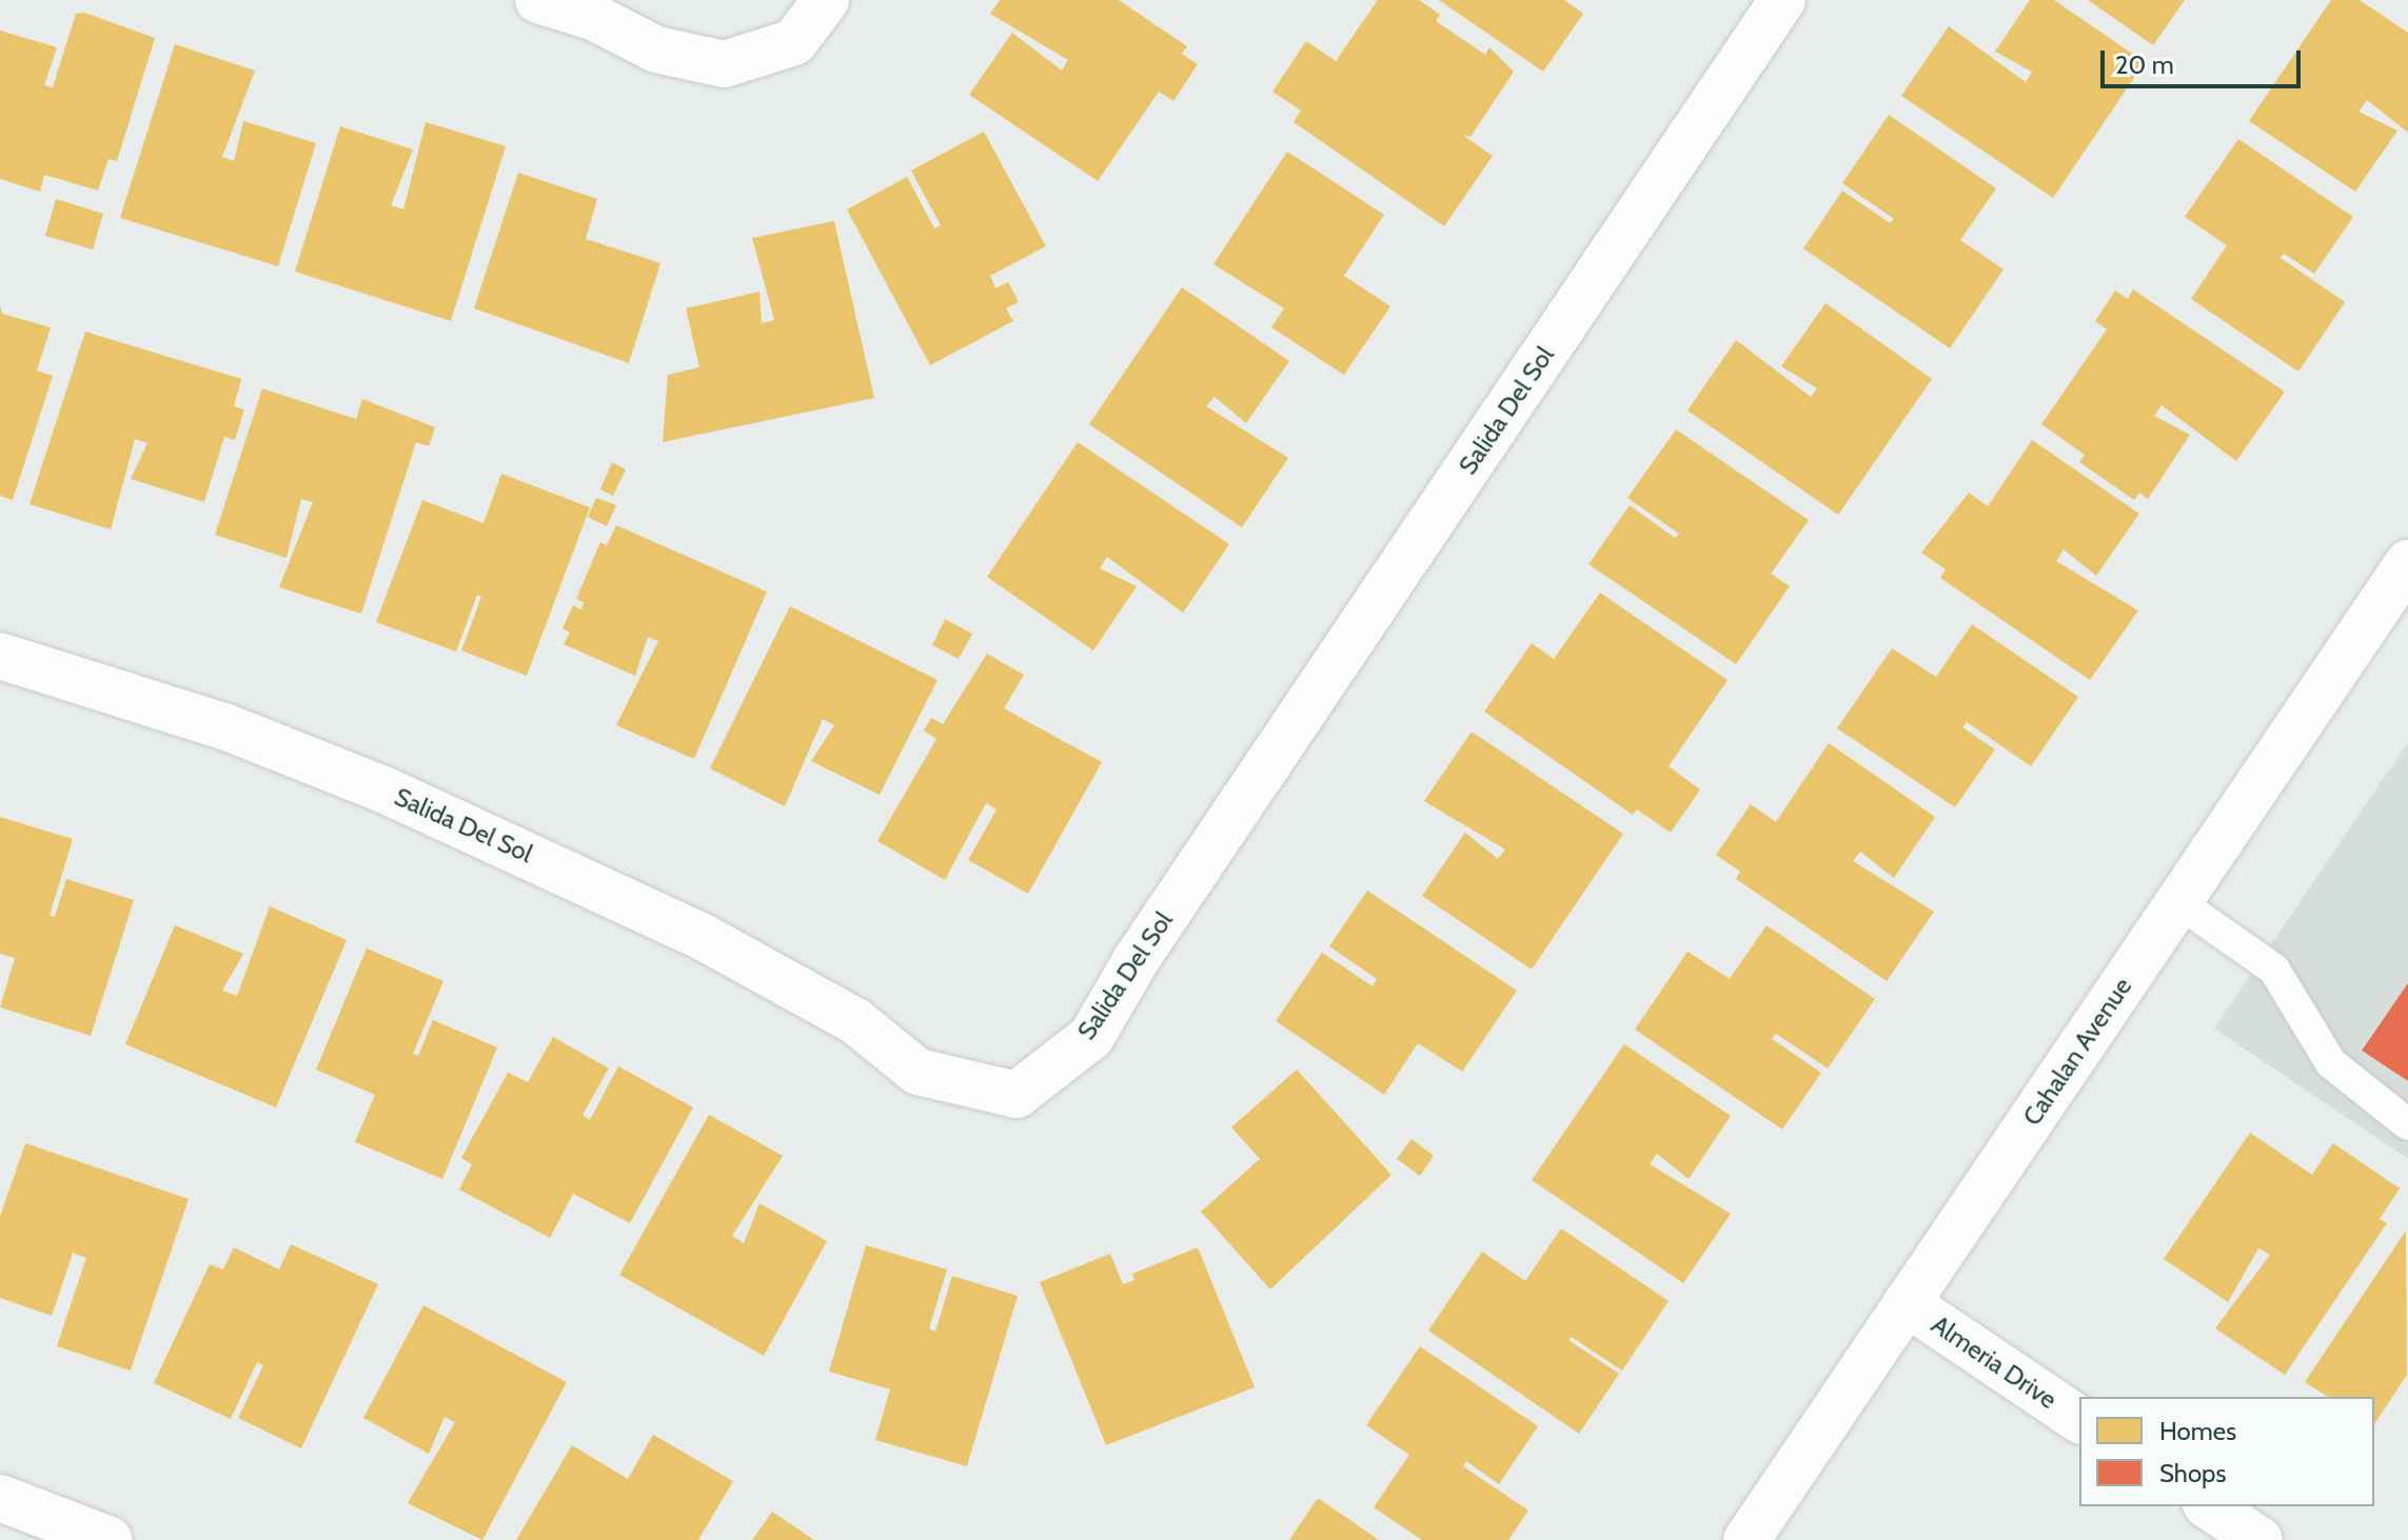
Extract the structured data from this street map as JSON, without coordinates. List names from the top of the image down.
{
  "streets": {
    "street": ["Salida Del Sol", "Cahalan Avenue", "Almeria Drive"]
  },
  "crossings": [
    ["Cahalan Avenue", "Almeria Drive"]
  ],
  "legend": ["Homes", "Shops"],
  "scale_bar": "20 m"
}
